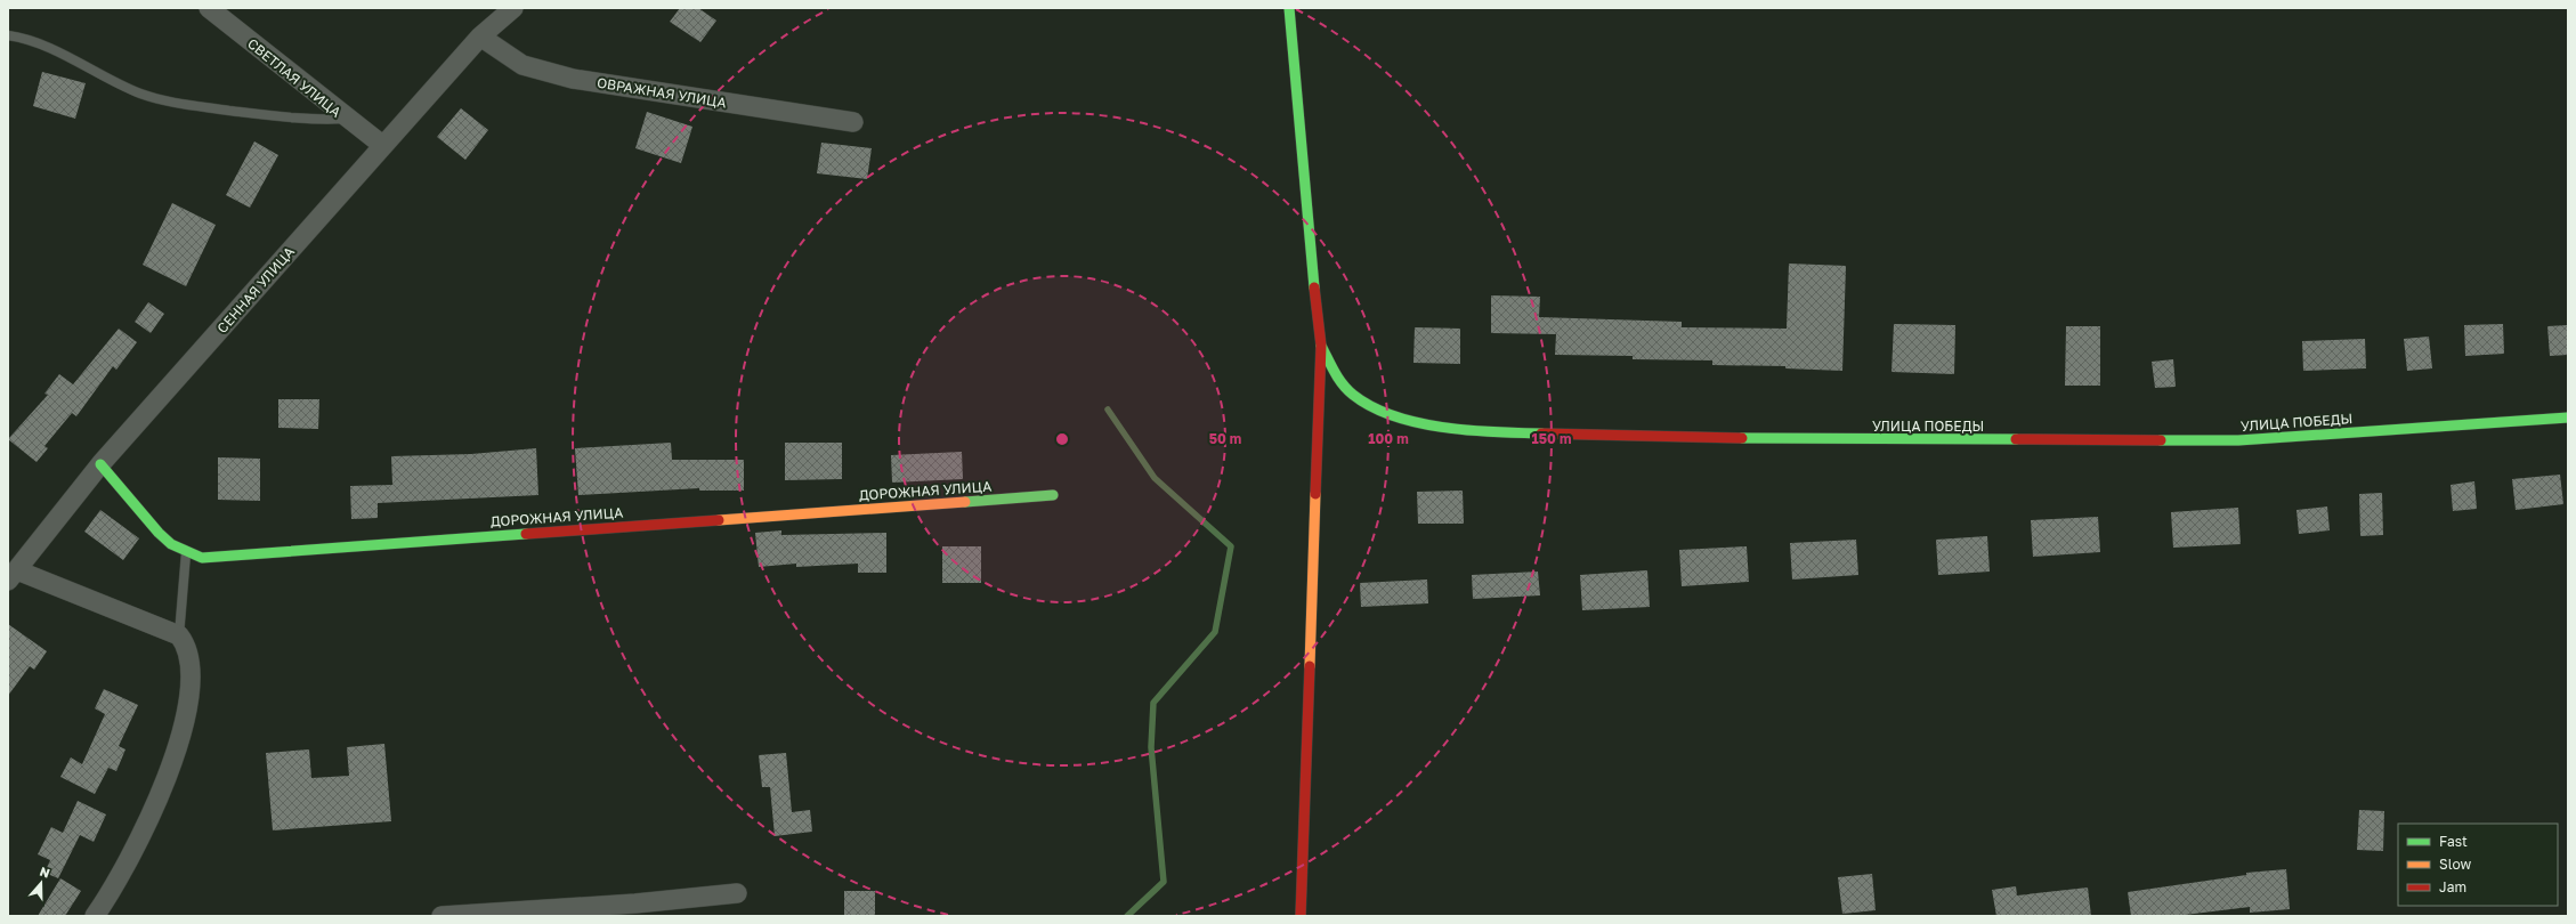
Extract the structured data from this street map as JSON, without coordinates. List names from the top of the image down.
{
  "streets": {
    "street": [
      "СВЕТЛАЯ УЛИЦА",
      "ОВРАЖНАЯ УЛИЦА",
      "СЕННАЯ УЛИЦА",
      "УЛИЦА ПОБЕДЫ",
      "ДОРОЖНАЯ УЛИЦА"
    ]
  },
  "crossings": [
    ["СВЕТЛАЯ УЛИЦА", "СЕННАЯ УЛИЦА"],
    ["ОВРАЖНАЯ УЛИЦА", "СЕННАЯ УЛИЦА"],
    ["СЕННАЯ УЛИЦА", "ДОРОЖНАЯ УЛИЦА"]
  ],
  "legend": ["Fast", "Slow", "Jam"],
  "north": "top",
  "rings": ["50 m", "100 m", "150 m"]
}
